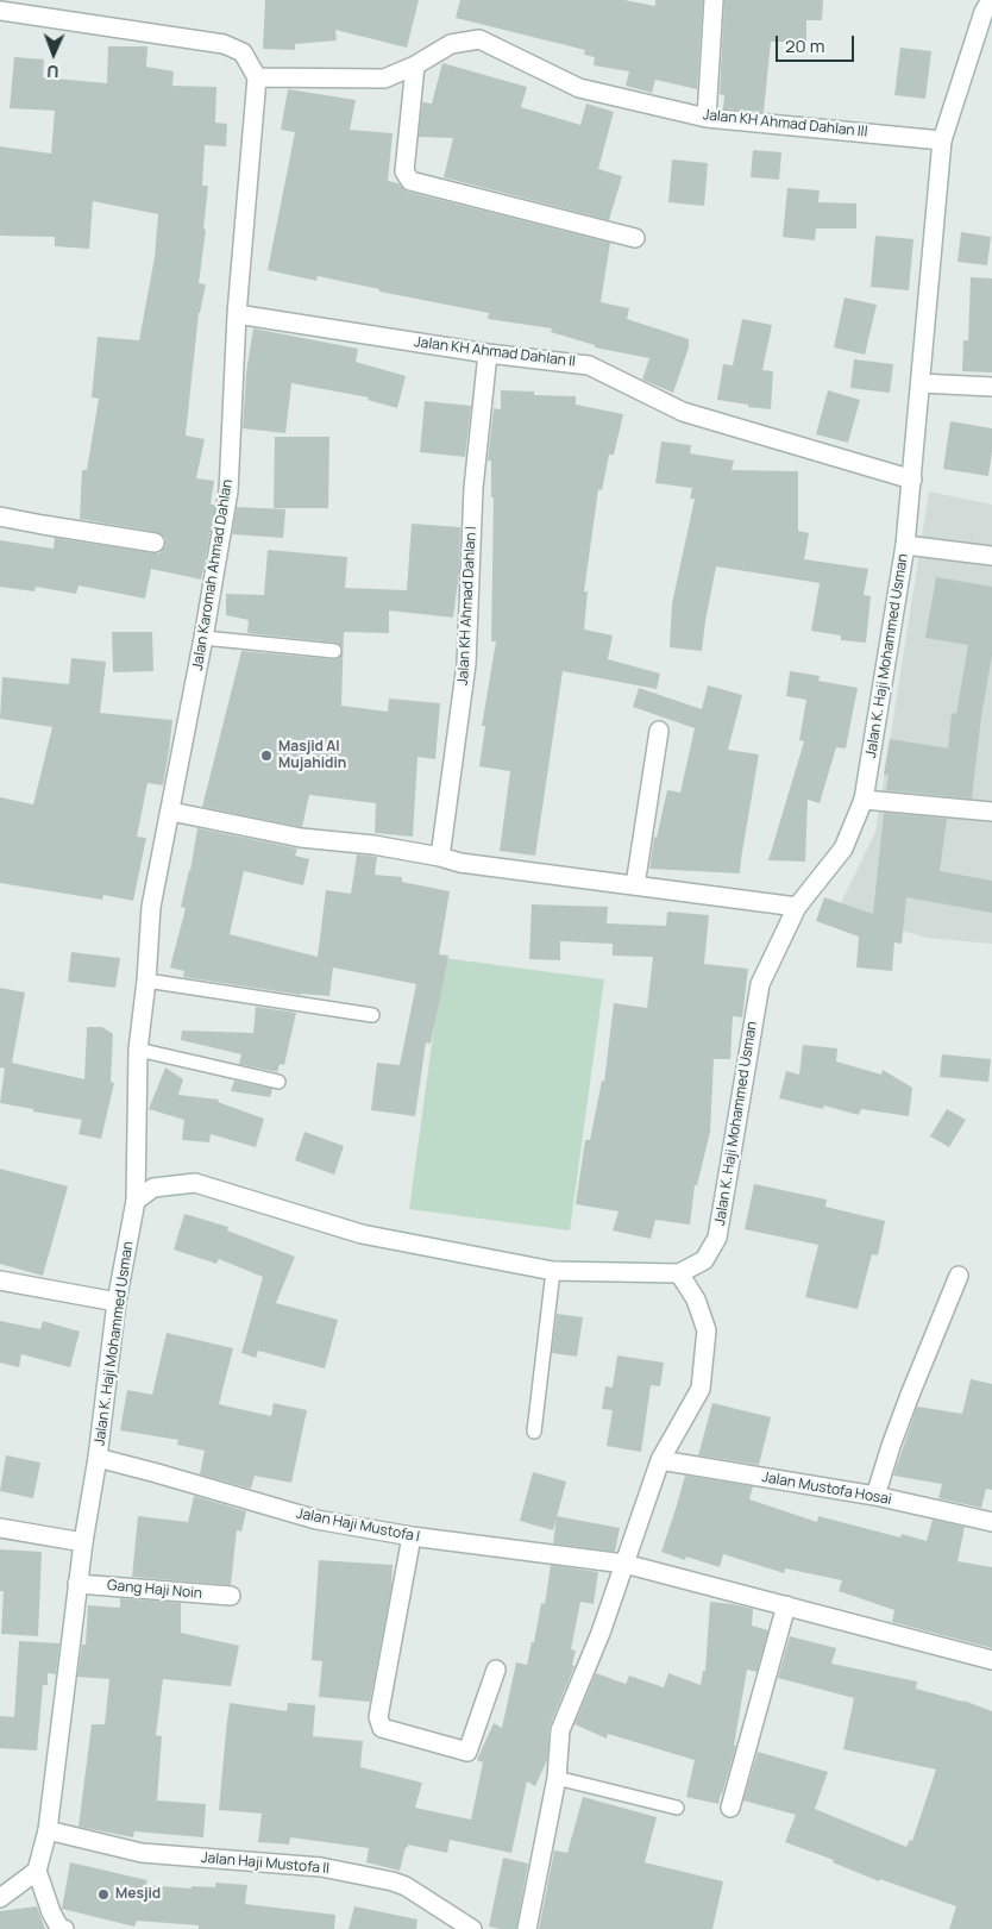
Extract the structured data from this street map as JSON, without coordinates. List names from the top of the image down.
{
  "streets": {
    "street": [
      "Jalan KH Ahmad Dahlan III",
      "Jalan KH Ahmad Dahlan II",
      "Jalan Karomah Ahmad Dahlan",
      "Jalan KH Ahmad Dahlan I",
      "Jalan K. Haji Mohammed Usman",
      "Jalan Mustofa Hosai",
      "Jalan Haji Mustofa I",
      "Gang Haji Noin",
      "Jalan Haji Mustofa II"
    ]
  },
  "crossings": [
    ["Jalan KH Ahmad Dahlan III", "Jalan Karomah Ahmad Dahlan"],
    ["Jalan KH Ahmad Dahlan III", "Jalan K. Haji Mohammed Usman"],
    ["Jalan KH Ahmad Dahlan II", "Jalan Karomah Ahmad Dahlan"],
    ["Jalan KH Ahmad Dahlan II", "Jalan KH Ahmad Dahlan I"],
    ["Jalan KH Ahmad Dahlan II", "Jalan K. Haji Mohammed Usman"],
    ["Jalan Karomah Ahmad Dahlan", "Jalan K. Haji Mohammed Usman"],
    ["Jalan K. Haji Mohammed Usman", "Jalan Haji Mustofa I"],
    ["Jalan K. Haji Mohammed Usman", "Gang Haji Noin"],
    ["Jalan K. Haji Mohammed Usman", "Jalan Haji Mustofa II"]
  ],
  "places": ["Masjid Al Mujahidin", "Mesjid"],
  "scale_bar": "20 m",
  "north": "bottom"
}
